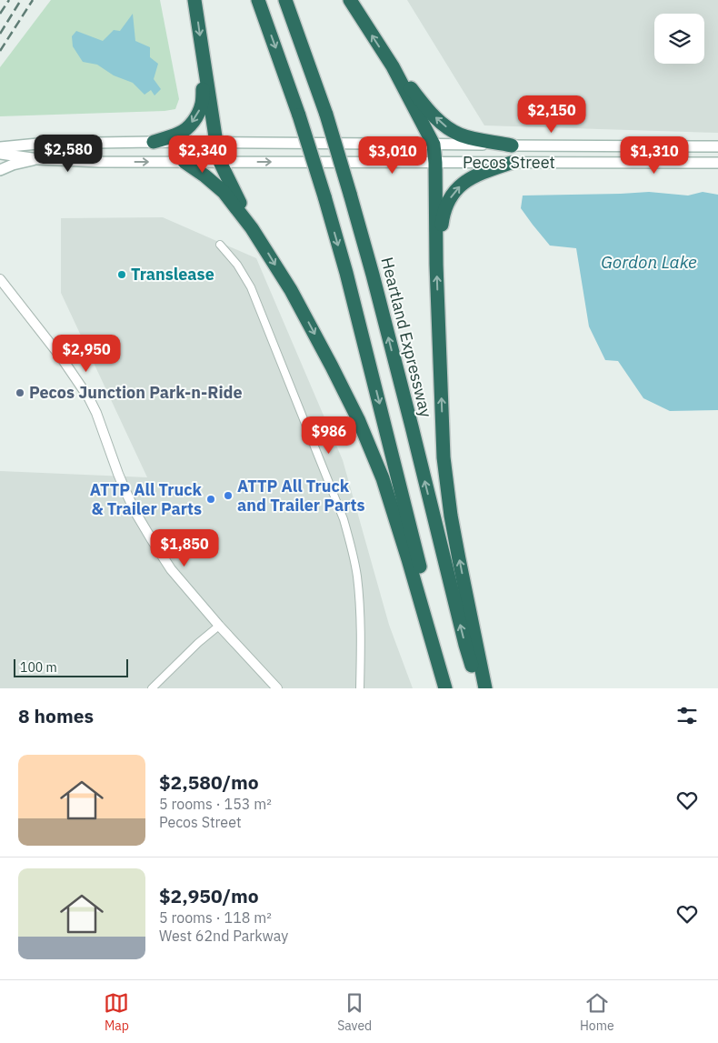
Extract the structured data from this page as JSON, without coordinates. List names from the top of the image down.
{
  "streets": {
    "highway": ["Heartland Expressway"],
    "main road": ["Pecos Street"]
  },
  "water": ["Gordon Lake"],
  "places": [
    "Translease",
    "Pecos Junction Park-n-Ride",
    "ATTP All Truck and Trailer Parts",
    "ATTP All Truck & Trailer Parts"
  ],
  "scale_bar": "100 m",
  "page": {
    "price": [
      "$2,150",
      "$2,580",
      "$2,340",
      "$3,010",
      "$1,310",
      "$2,950",
      "$986",
      "$1,850"
    ],
    "scale": "100 m",
    "heading": "8 homes",
    "list": [
      {
        "name": "$2,580/mo",
        "note": "5 rooms · 153 m² · Pecos Street"
      },
      {
        "name": "$2,950/mo",
        "note": "5 rooms · 118 m² · West 62nd Parkway"
      }
    ],
    "tabs": ["Map", "Saved", "Home"]
  }
}
